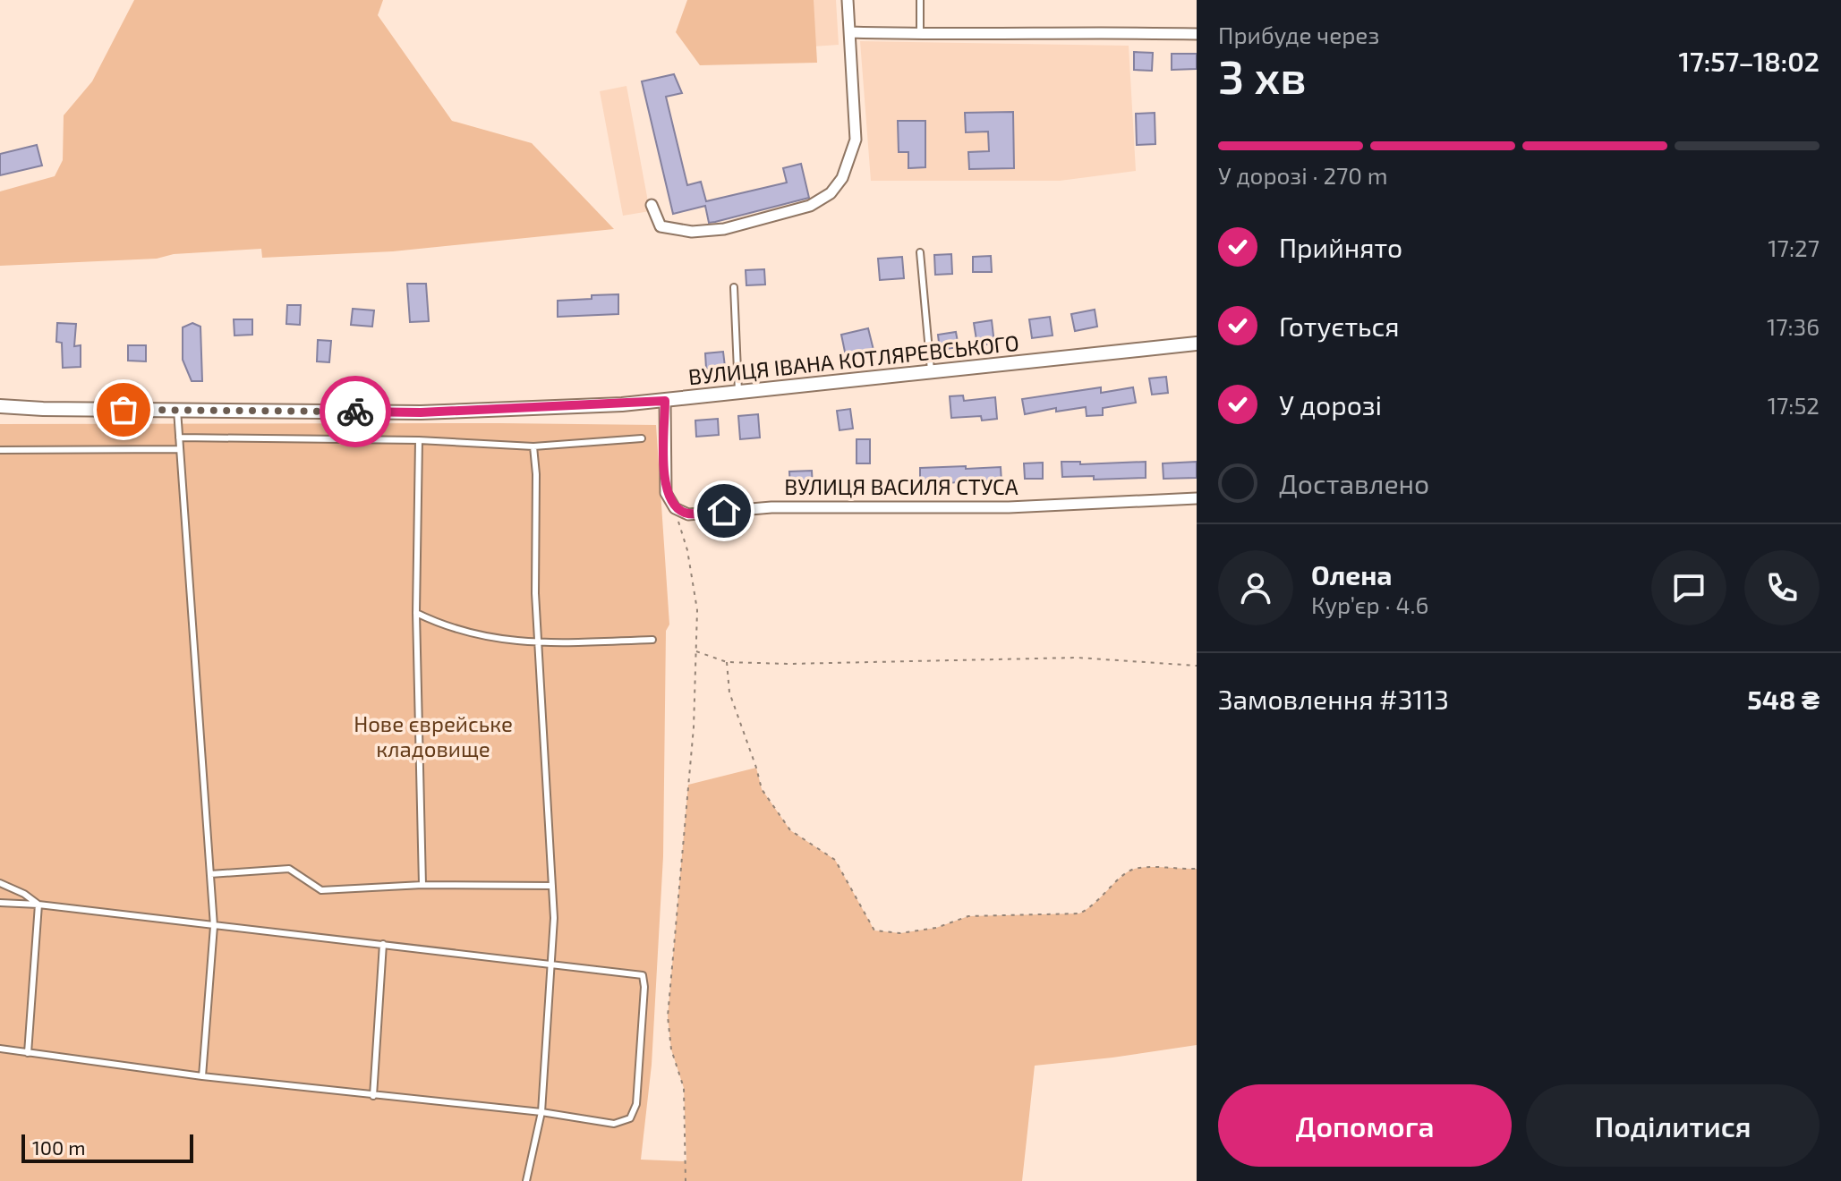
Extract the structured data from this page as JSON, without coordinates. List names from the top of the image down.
{
  "streets": {
    "street": ["ВУЛИЦЯ ІВАНА КОТЛЯРЕВСЬКОГО", "ВУЛИЦЯ ВАСИЛЯ СТУСА"]
  },
  "parks": ["Нове єврейське кладовище"],
  "scale_bar": "100 m",
  "page": {
    "heading": ["3 хв", "Прибуде через", "17:57–18:02"],
    "panel": [
      "Олена",
      "Кур’єр · 4.6",
      "Замовлення #3113",
      "548 ₴"
    ],
    "bar": "У дорозі · 270 m",
    "list": [
      ["Прийнято", "17:27"],
      ["Готується", "17:36"],
      ["У дорозі", "17:52"],
      "Доставлено"
    ],
    "buttons": ["Допомога", "Поділитися"],
    "scale": "100 m"
  }
}
